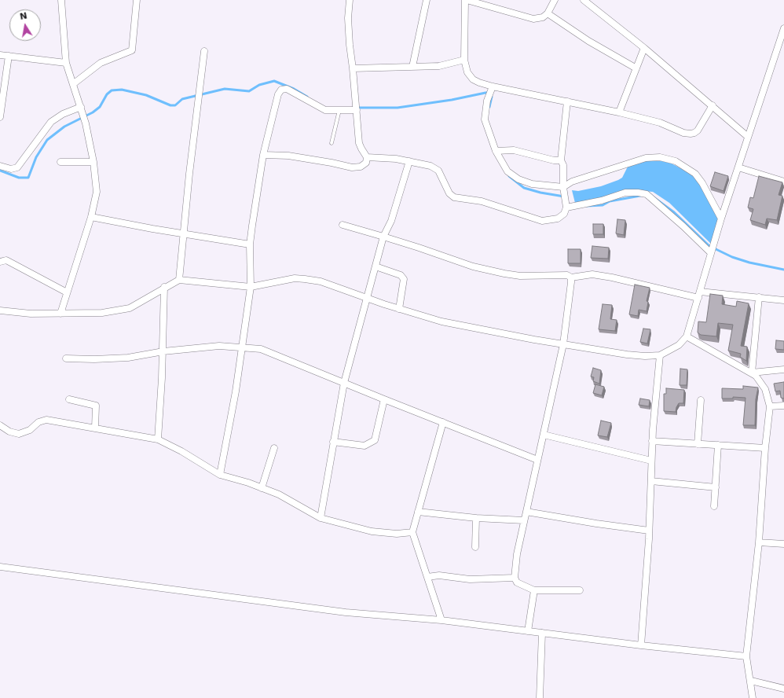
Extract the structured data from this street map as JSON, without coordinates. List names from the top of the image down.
{
  "north": "top"
}
